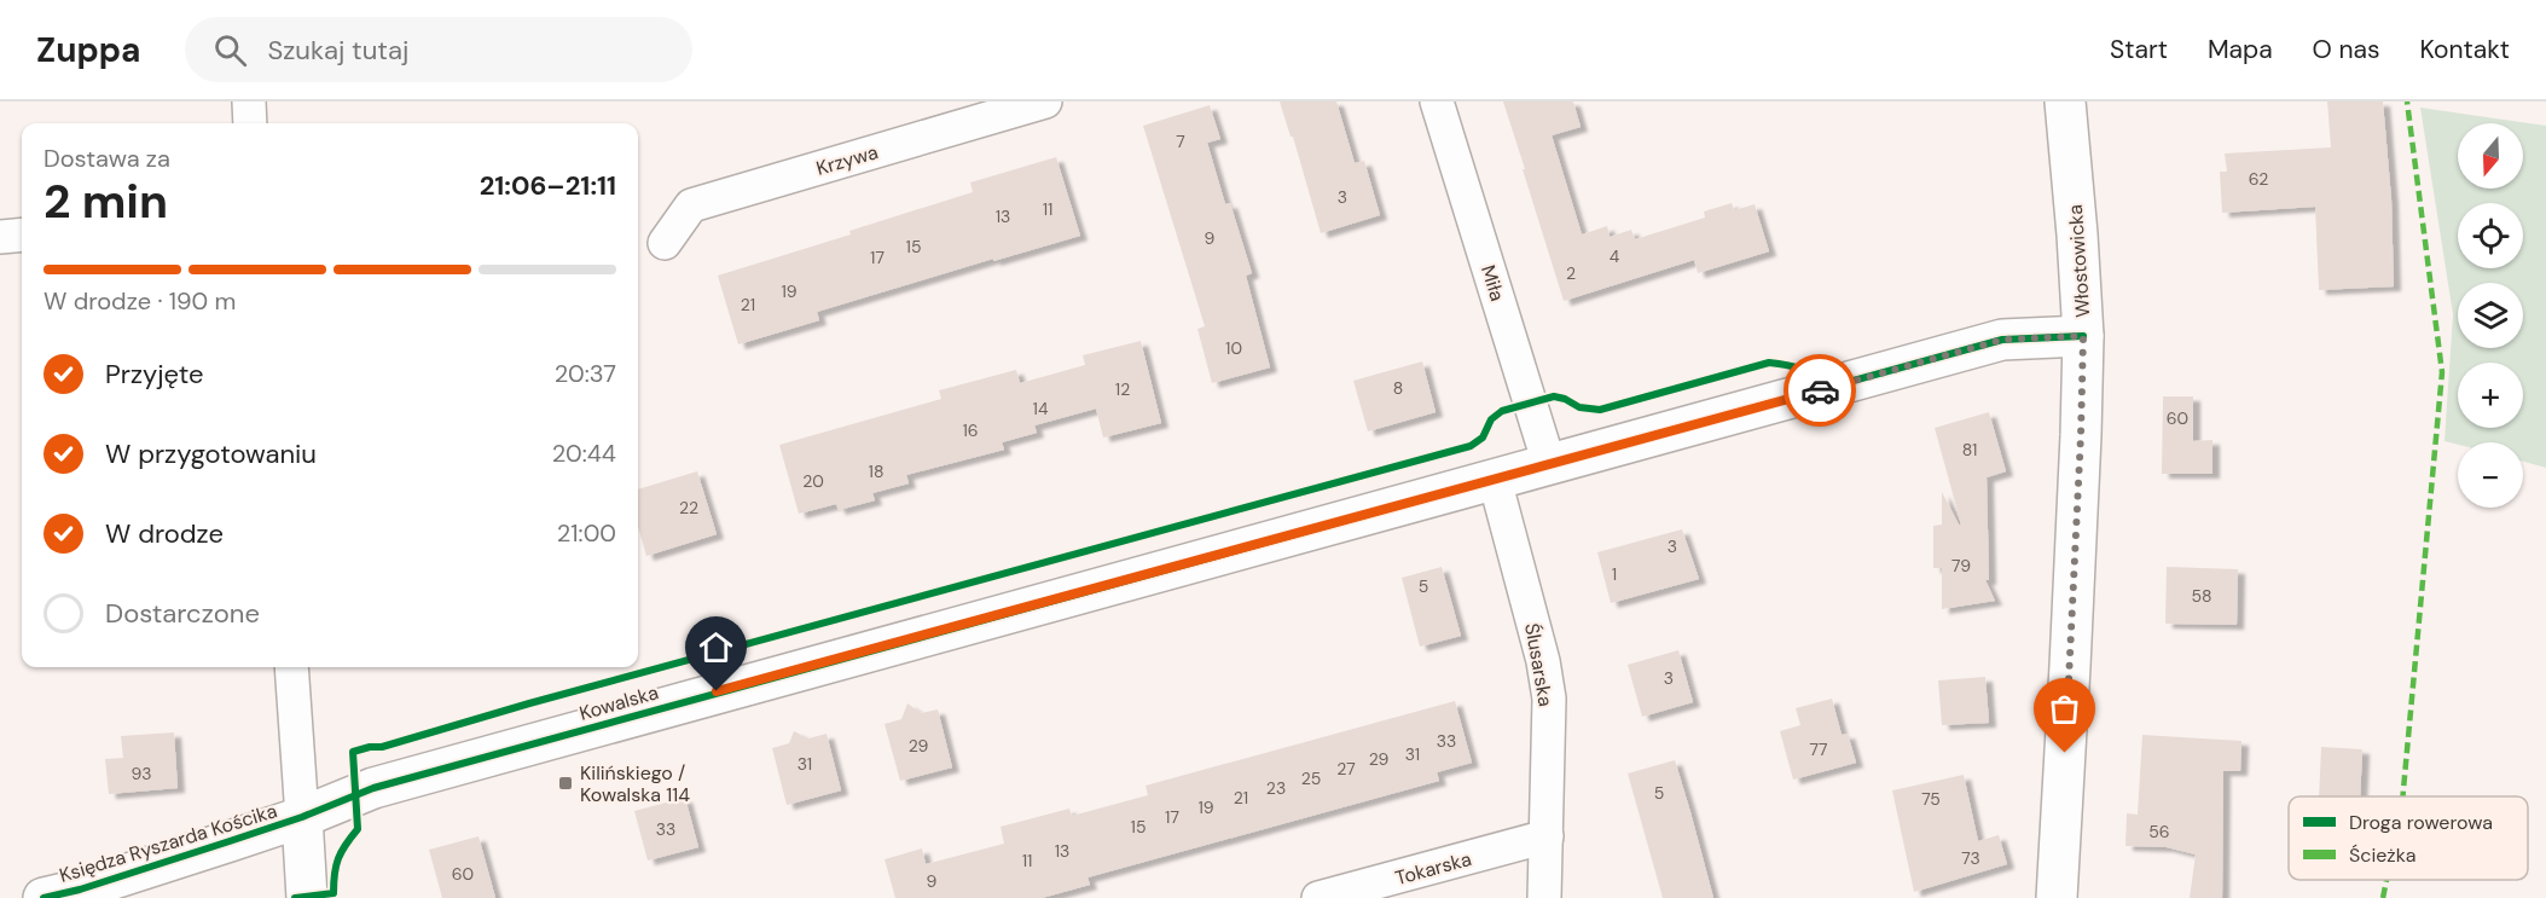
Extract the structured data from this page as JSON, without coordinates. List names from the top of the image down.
{
  "streets": {
    "street": [
      "Krzywa",
      "Włostowicka",
      "Miła",
      "Ślusarska",
      "Kowalska",
      "Księdza Ryszarda Kościka",
      "Tokarska"
    ]
  },
  "crossings": [
    ["Włostowicka", "Kowalska"],
    ["Miła", "Kowalska"],
    ["Ślusarska", "Kowalska"],
    ["Ślusarska", "Tokarska"],
    ["Kowalska", "Księdza Ryszarda Kościka"]
  ],
  "places": {
    "transit": ["Kilińskiego / Kowalska 114"]
  },
  "house_numbers": [
    "7",
    "62",
    "3",
    "11",
    "13",
    "9",
    "15",
    "4",
    "17",
    "2",
    "19",
    "21",
    "10",
    "8",
    "12",
    "14",
    "60",
    "16",
    "81",
    "18",
    "20",
    "22",
    "3",
    "79",
    "1",
    "5",
    "58",
    "3",
    "33",
    "29",
    "77",
    "31",
    "29",
    "31",
    "27",
    "93",
    "25",
    "23",
    "5",
    "21",
    "75",
    "19",
    "17",
    "15",
    "33",
    "56",
    "13",
    "73",
    "11",
    "60",
    "9"
  ],
  "legend": ["Droga rowerowa", "Ścieżka"],
  "north": "bottom",
  "page": {
    "header": "Zuppa",
    "search": "Szukaj tutaj",
    "nav": [
      "Start",
      "Mapa",
      "O nas",
      "Kontakt"
    ],
    "map_buttons": ["+", "−"],
    "heading": ["2 min", "Dostawa za", "21:06–21:11"],
    "bar": "W drodze · 190 m",
    "list": [
      ["Przyjęte", "20:37"],
      ["W przygotowaniu", "20:44"],
      ["W drodze", "21:00"],
      "Dostarczone"
    ]
  }
}
